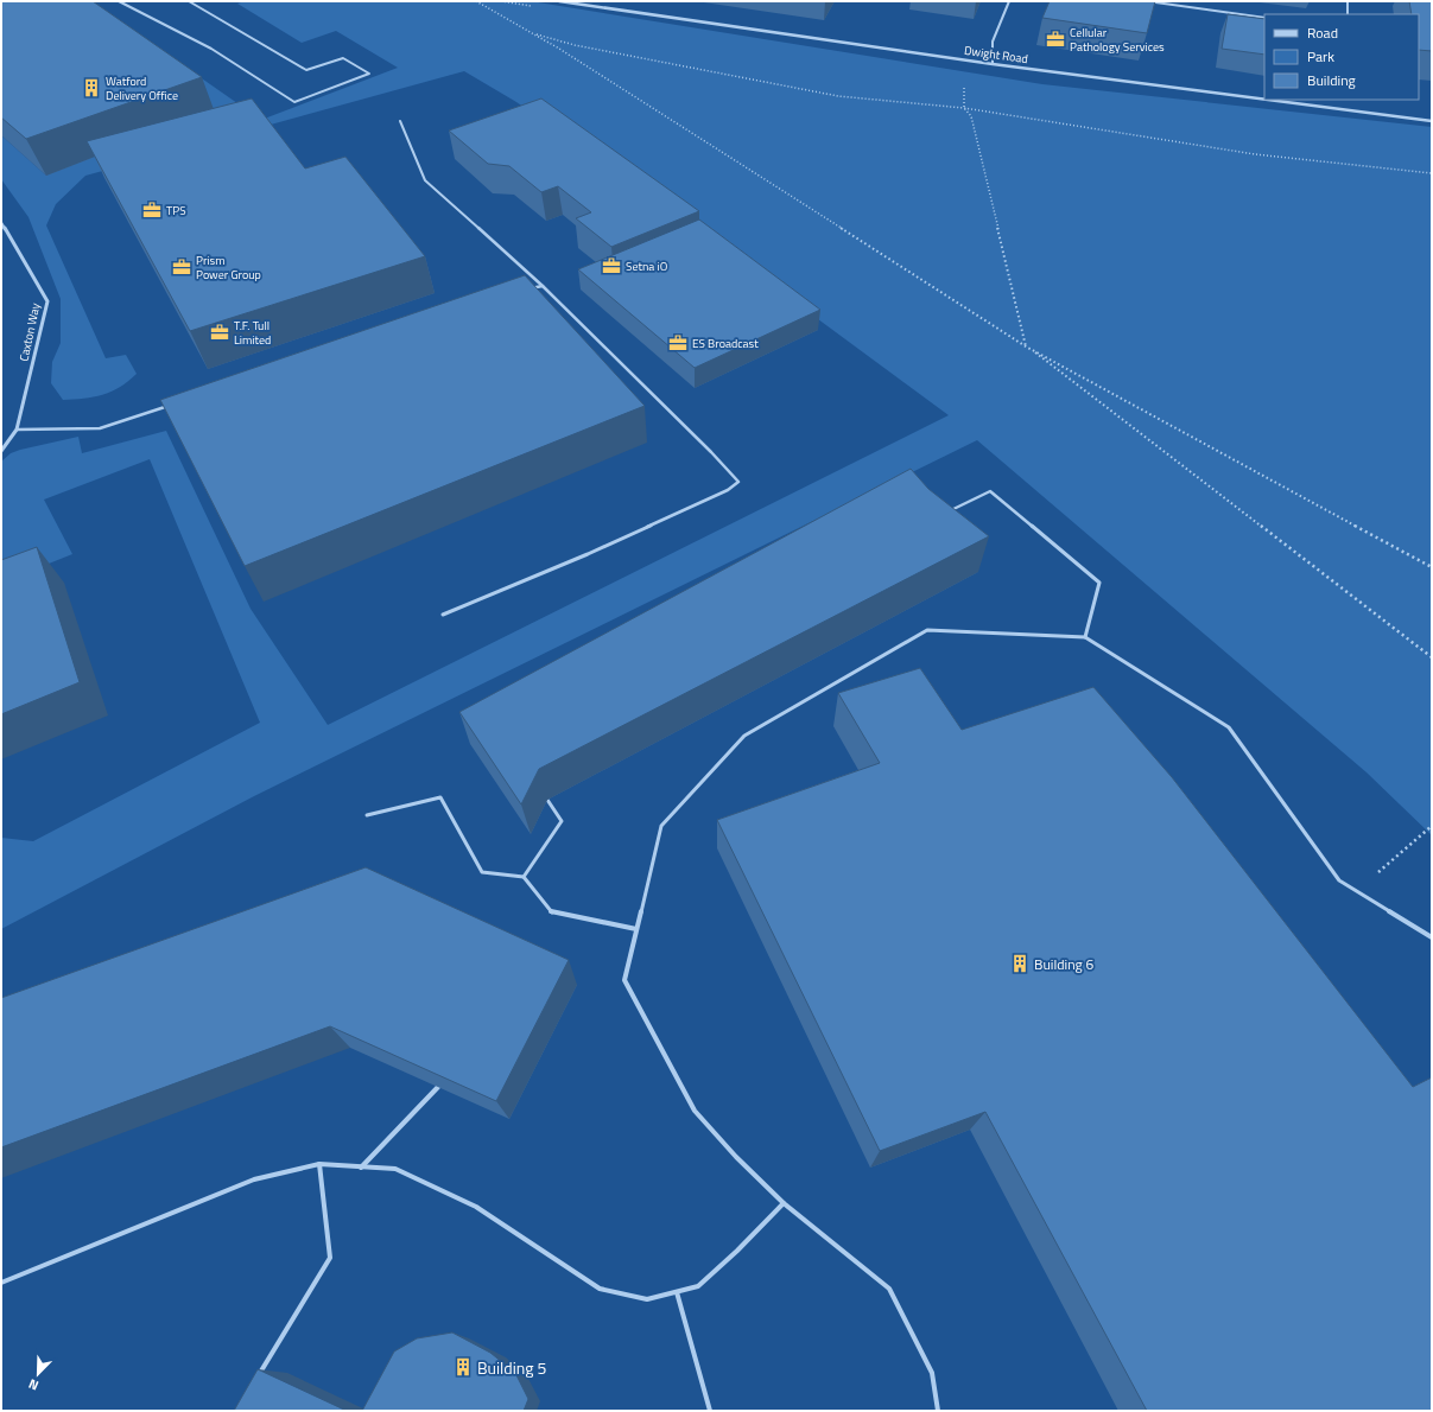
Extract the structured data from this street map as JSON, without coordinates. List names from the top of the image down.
{
  "streets": {
    "street": ["Dwight Road", "Caxton Way"]
  },
  "places": {
    "office": [
      "Cellular Pathology Services",
      "TPS",
      "Setna iO",
      "Prism Power Group",
      "T.F. Tull Limited",
      "ES Broadcast"
    ],
    "building": ["Watford Delivery Office", "Building 6", "Building 5"]
  },
  "legend": ["Road", "Park", "Building"],
  "north": "bottom left"
}
